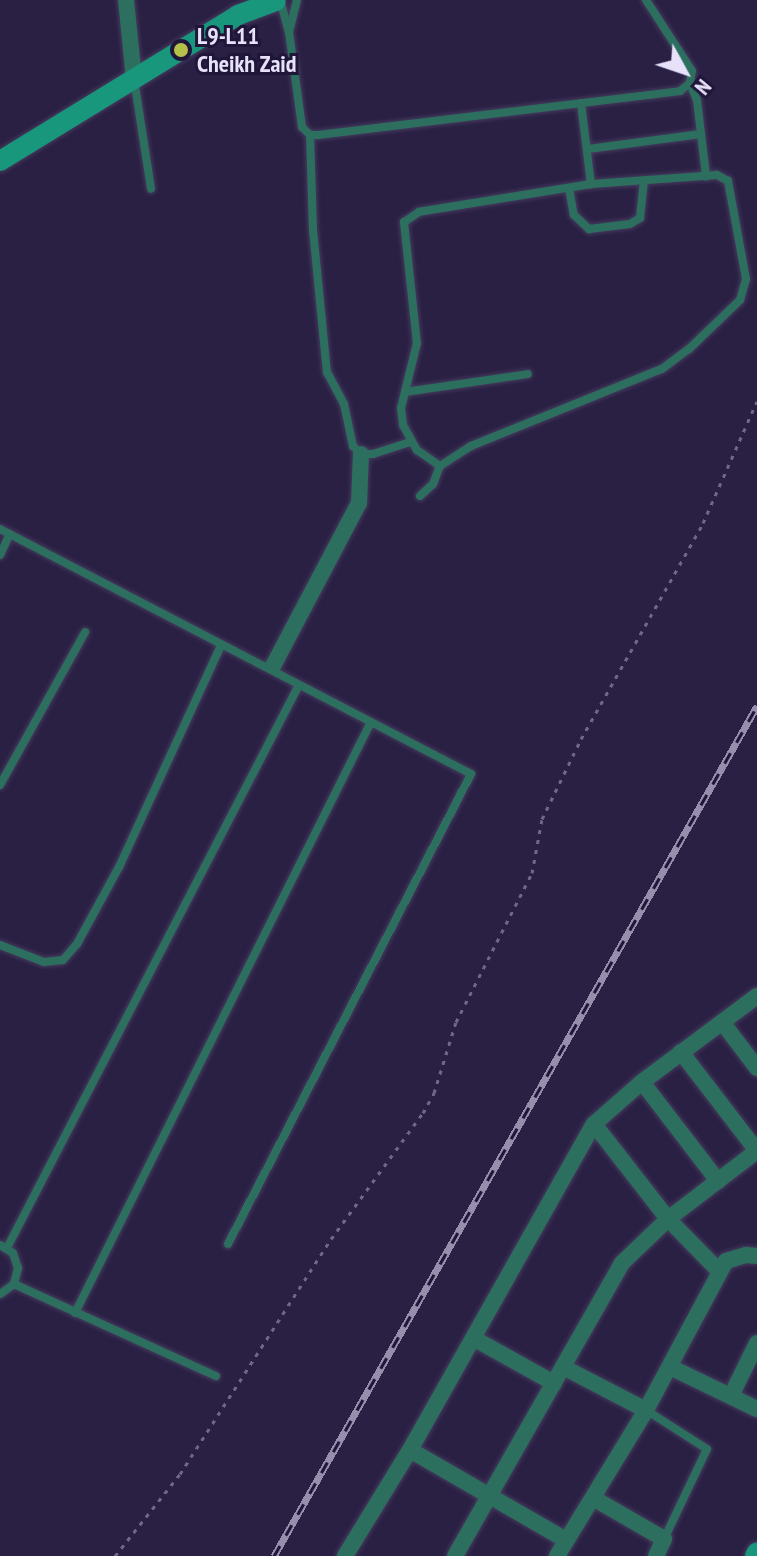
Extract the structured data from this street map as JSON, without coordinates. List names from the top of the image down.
{
  "places": ["L9-L11 Cheikh Zaid"],
  "north": "bottom right"
}
